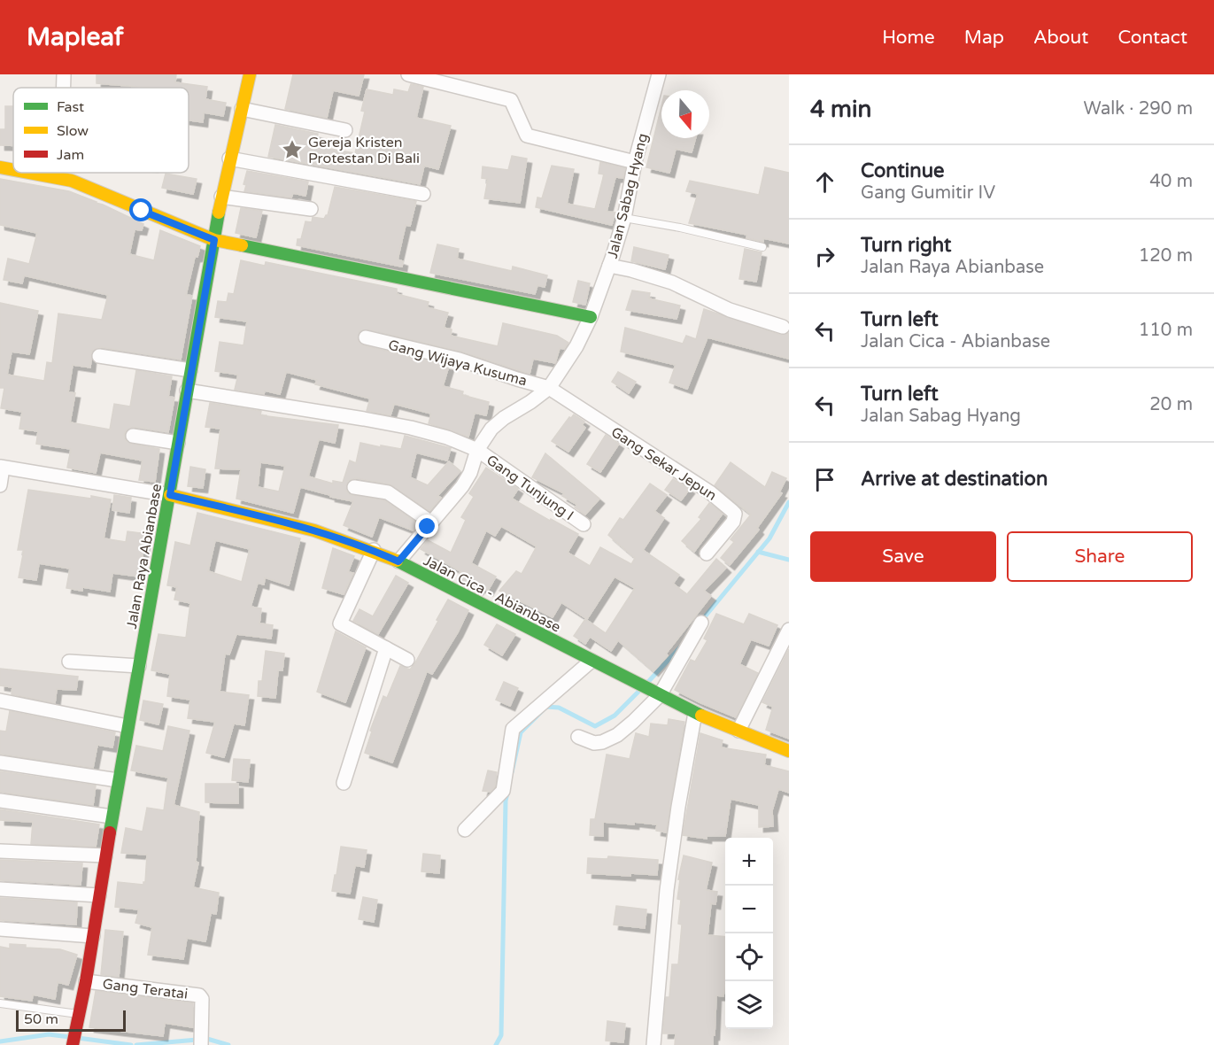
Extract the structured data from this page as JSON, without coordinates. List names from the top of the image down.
{
  "streets": {
    "street": [
      "Jalan Sabag Hyang",
      "Gang Wijaya Kusuma",
      "Gang Sekar Jepun",
      "Gang Tunjung I",
      "Jalan Raya Abianbase",
      "Jalan Cica - Abianbase",
      "Gang Teratai"
    ]
  },
  "crossings": [
    ["Jalan Sabag Hyang", "Gang Wijaya Kusuma"],
    ["Jalan Sabag Hyang", "Gang Sekar Jepun"],
    ["Jalan Sabag Hyang", "Gang Tunjung I"],
    ["Jalan Sabag Hyang", "Jalan Cica - Abianbase"],
    ["Gang Wijaya Kusuma", "Gang Sekar Jepun"],
    ["Gang Tunjung I", "Jalan Raya Abianbase"],
    ["Jalan Raya Abianbase", "Jalan Cica - Abianbase"],
    ["Jalan Raya Abianbase", "Gang Teratai"]
  ],
  "places": {
    "place": ["Gereja Kristen Protestan Di Bali"]
  },
  "legend": ["Fast", "Slow", "Jam"],
  "scale_bar": "50 m",
  "north": "bottom",
  "page": {
    "header": "Mapleaf",
    "nav": [
      "Home",
      "Map",
      "About",
      "Contact"
    ],
    "heading": ["4 min", "Walk · 290 m"],
    "list": [
      ["Continue", "Gang Gumitir IV", "40 m"],
      ["Turn right", "Jalan Raya Abianbase", "120 m"],
      ["Turn left", "Jalan Cica - Abianbase", "110 m"],
      ["Turn left", "Jalan Sabag Hyang", "20 m"],
      "Arrive at destination"
    ],
    "buttons": ["Save", "Share"],
    "map_buttons": ["+", "−"],
    "scale": "50 m"
  }
}
